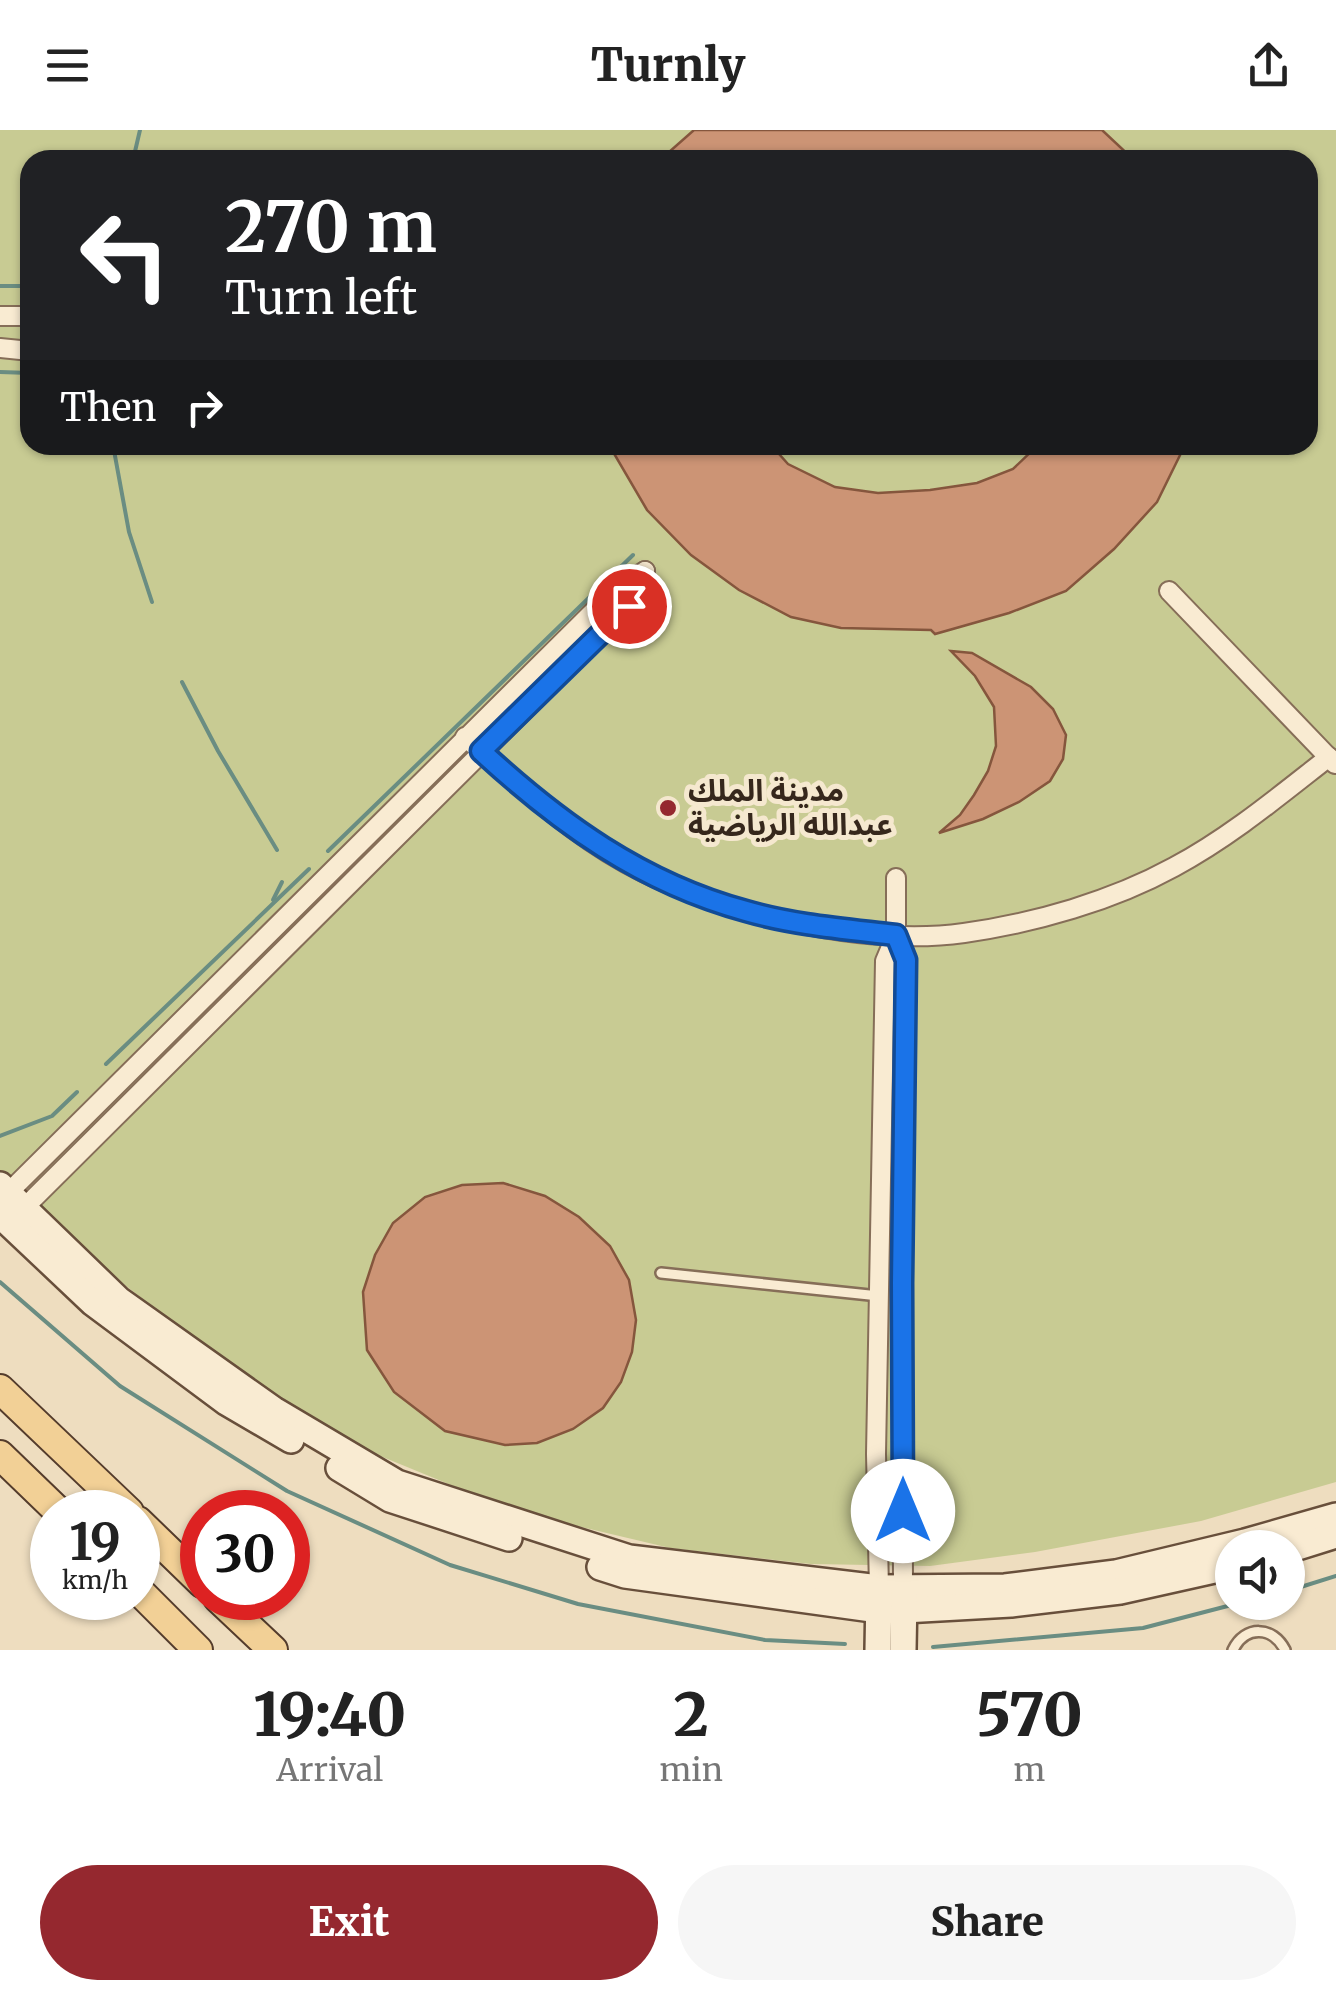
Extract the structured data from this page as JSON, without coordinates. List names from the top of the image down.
{
  "places": ["مدينة الملك عبدالله الرياضية"],
  "page": {
    "header": "Turnly",
    "turn": ["270 m", "Turn left"],
    "then": "Then",
    "speed": "19 km/h",
    "limit": "30",
    "eta": [
      "19:40",
      "Arrival",
      "2",
      "min",
      "570",
      "m"
    ],
    "buttons": ["Exit", "Share"]
  }
}
